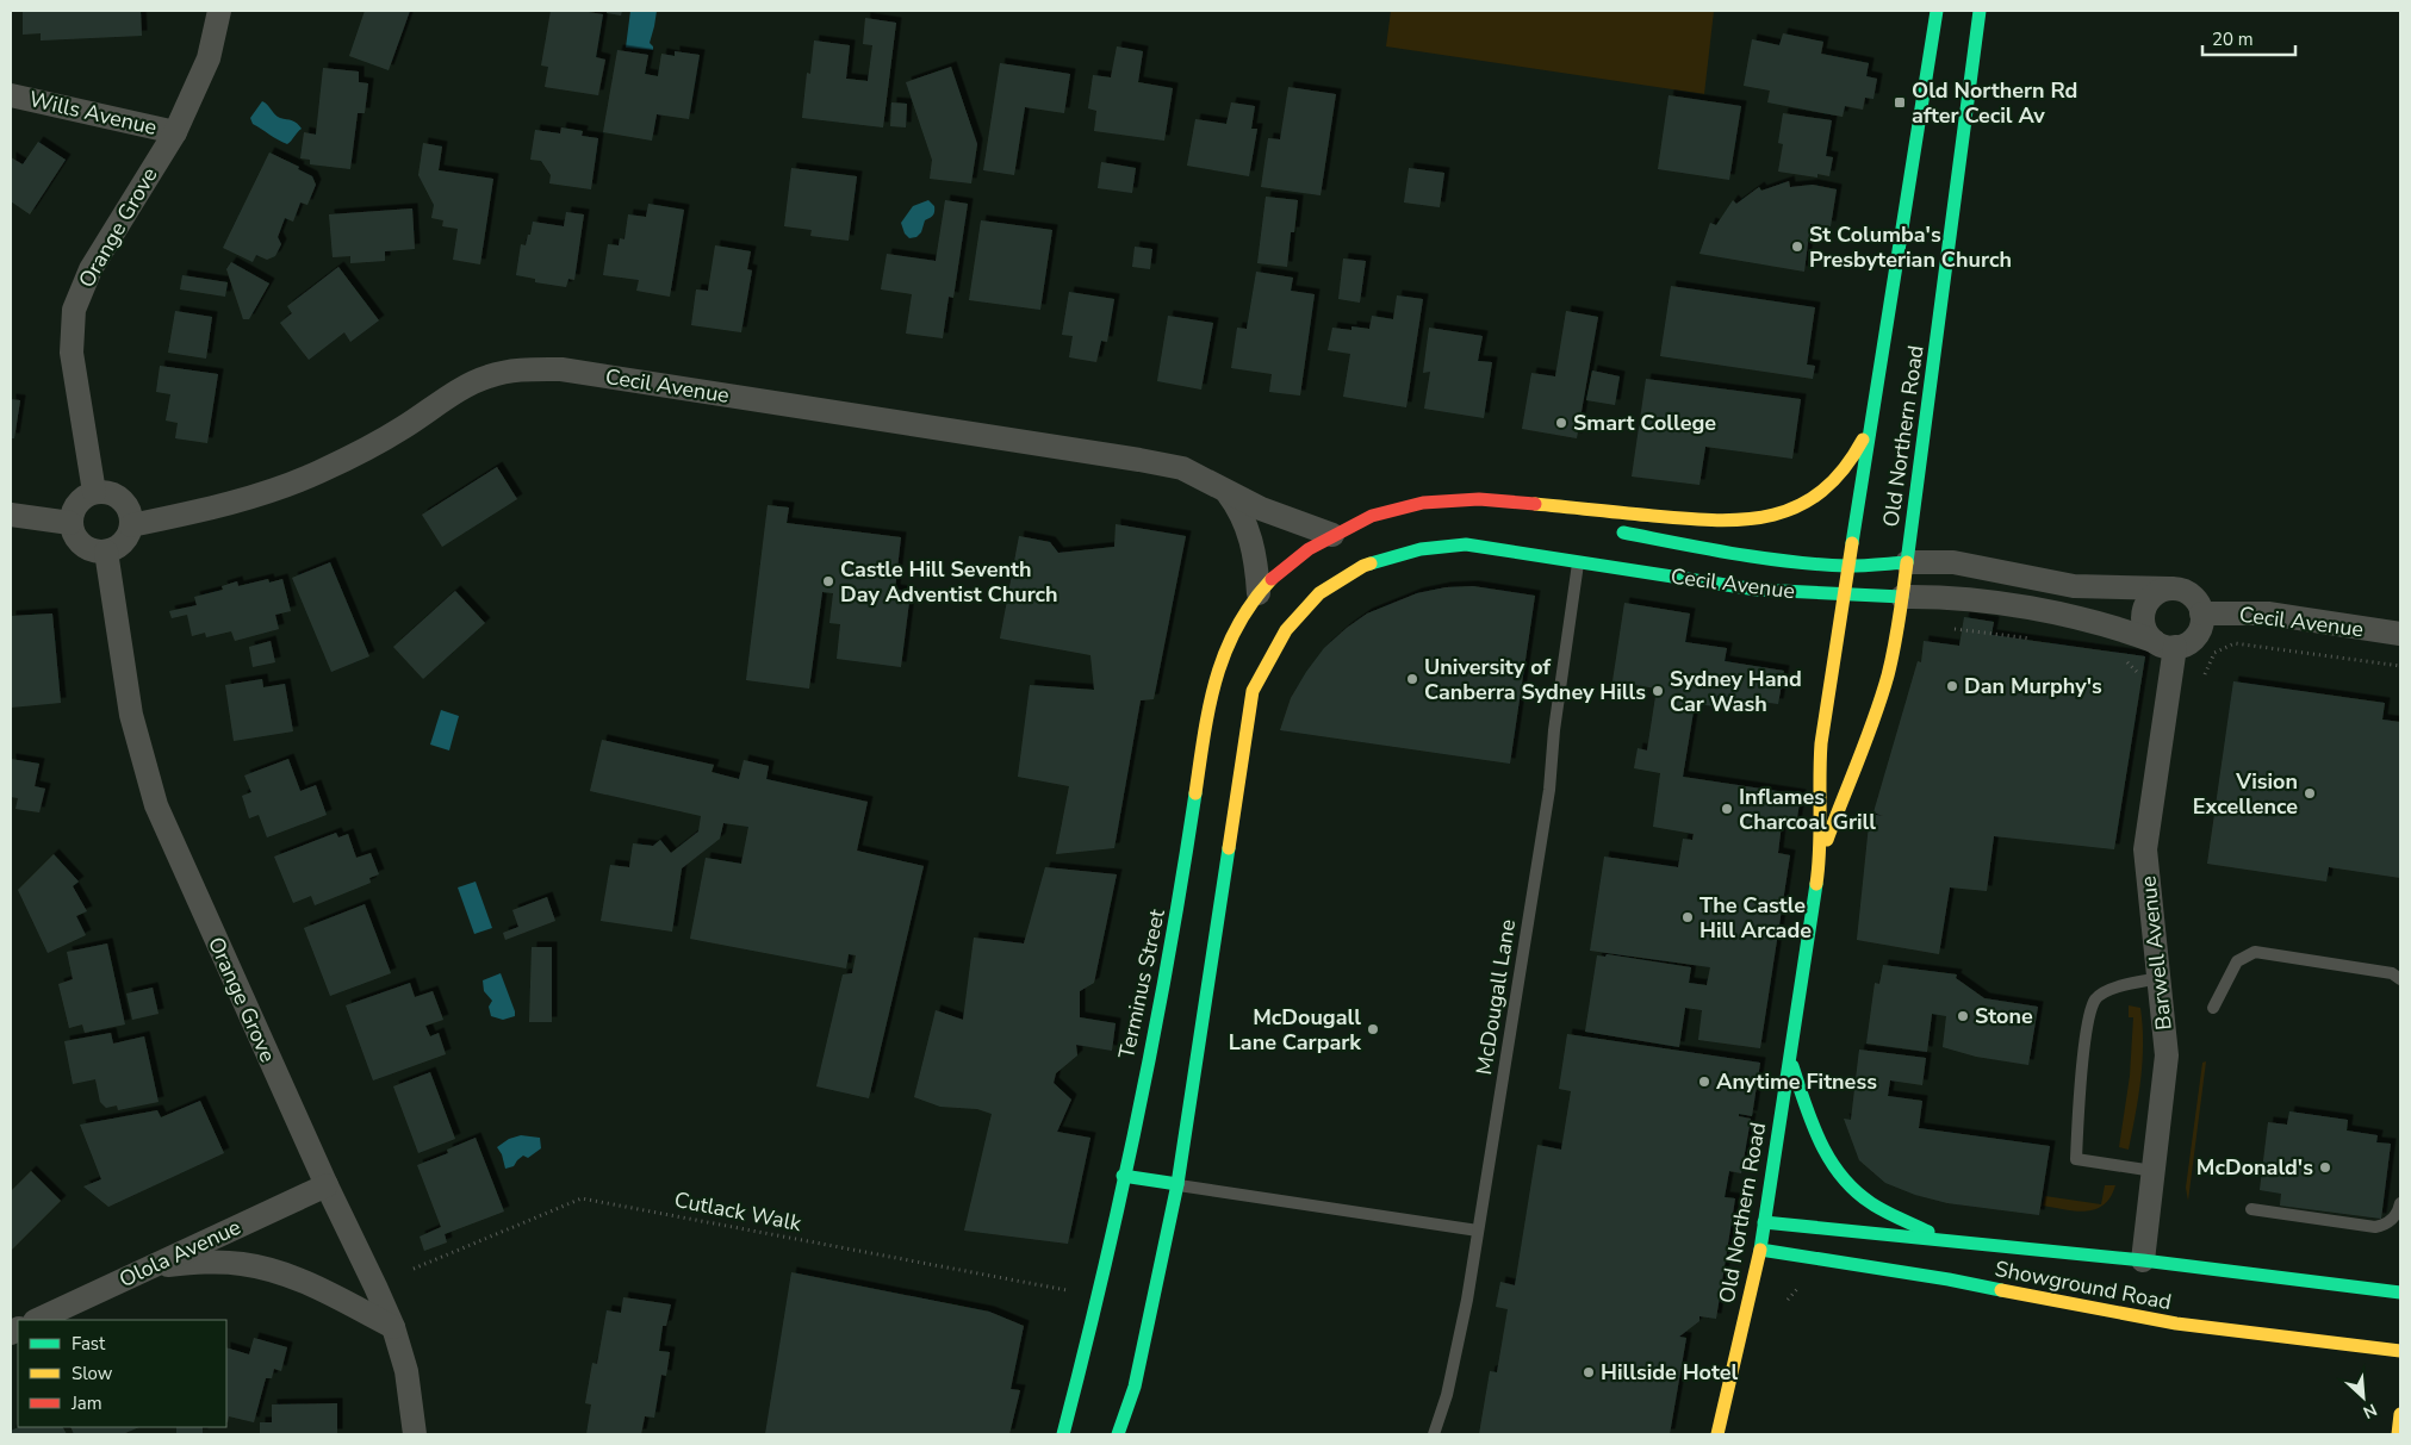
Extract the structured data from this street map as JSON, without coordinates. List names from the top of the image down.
{
  "streets": {
    "main road": [
      "Cecil Avenue",
      "Old Northern Road",
      "Terminus Street",
      "Showground Road"
    ],
    "street": [
      "Wills Avenue",
      "Orange Grove",
      "Barwell Avenue",
      "Olola Avenue"
    ],
    "lane": ["McDougall Lane"],
    "path": ["Cutlack Walk"]
  },
  "crossings": [
    ["Wills Avenue", "Orange Grove"],
    ["Orange Grove", "Cecil Avenue"],
    ["Orange Grove", "Olola Avenue"],
    ["Cecil Avenue", "Old Northern Road"],
    ["Cecil Avenue", "Barwell Avenue"],
    ["Cecil Avenue", "Terminus Street"],
    ["Cecil Avenue", "McDougall Lane"],
    ["Old Northern Road", "Showground Road"],
    ["Barwell Avenue", "Showground Road"]
  ],
  "places": {
    "transit": ["Old Northern Rd after Cecil Av"],
    "other": [
      "St Columba's Presbyterian Church",
      "Smart College",
      "Castle Hill Seventh Day Adventist Church",
      "University of Canberra Sydney Hills",
      "Dan Murphy's",
      "Sydney Hand Car Wash",
      "Vision Excellence",
      "Inflames Charcoal Grill",
      "The Castle Hill Arcade",
      "Stone",
      "McDougall Lane Carpark",
      "Anytime Fitness",
      "McDonald's",
      "Hillside Hotel"
    ]
  },
  "legend": ["Fast", "Slow", "Jam"],
  "scale_bar": "20 m",
  "north": "bottom right"
}
